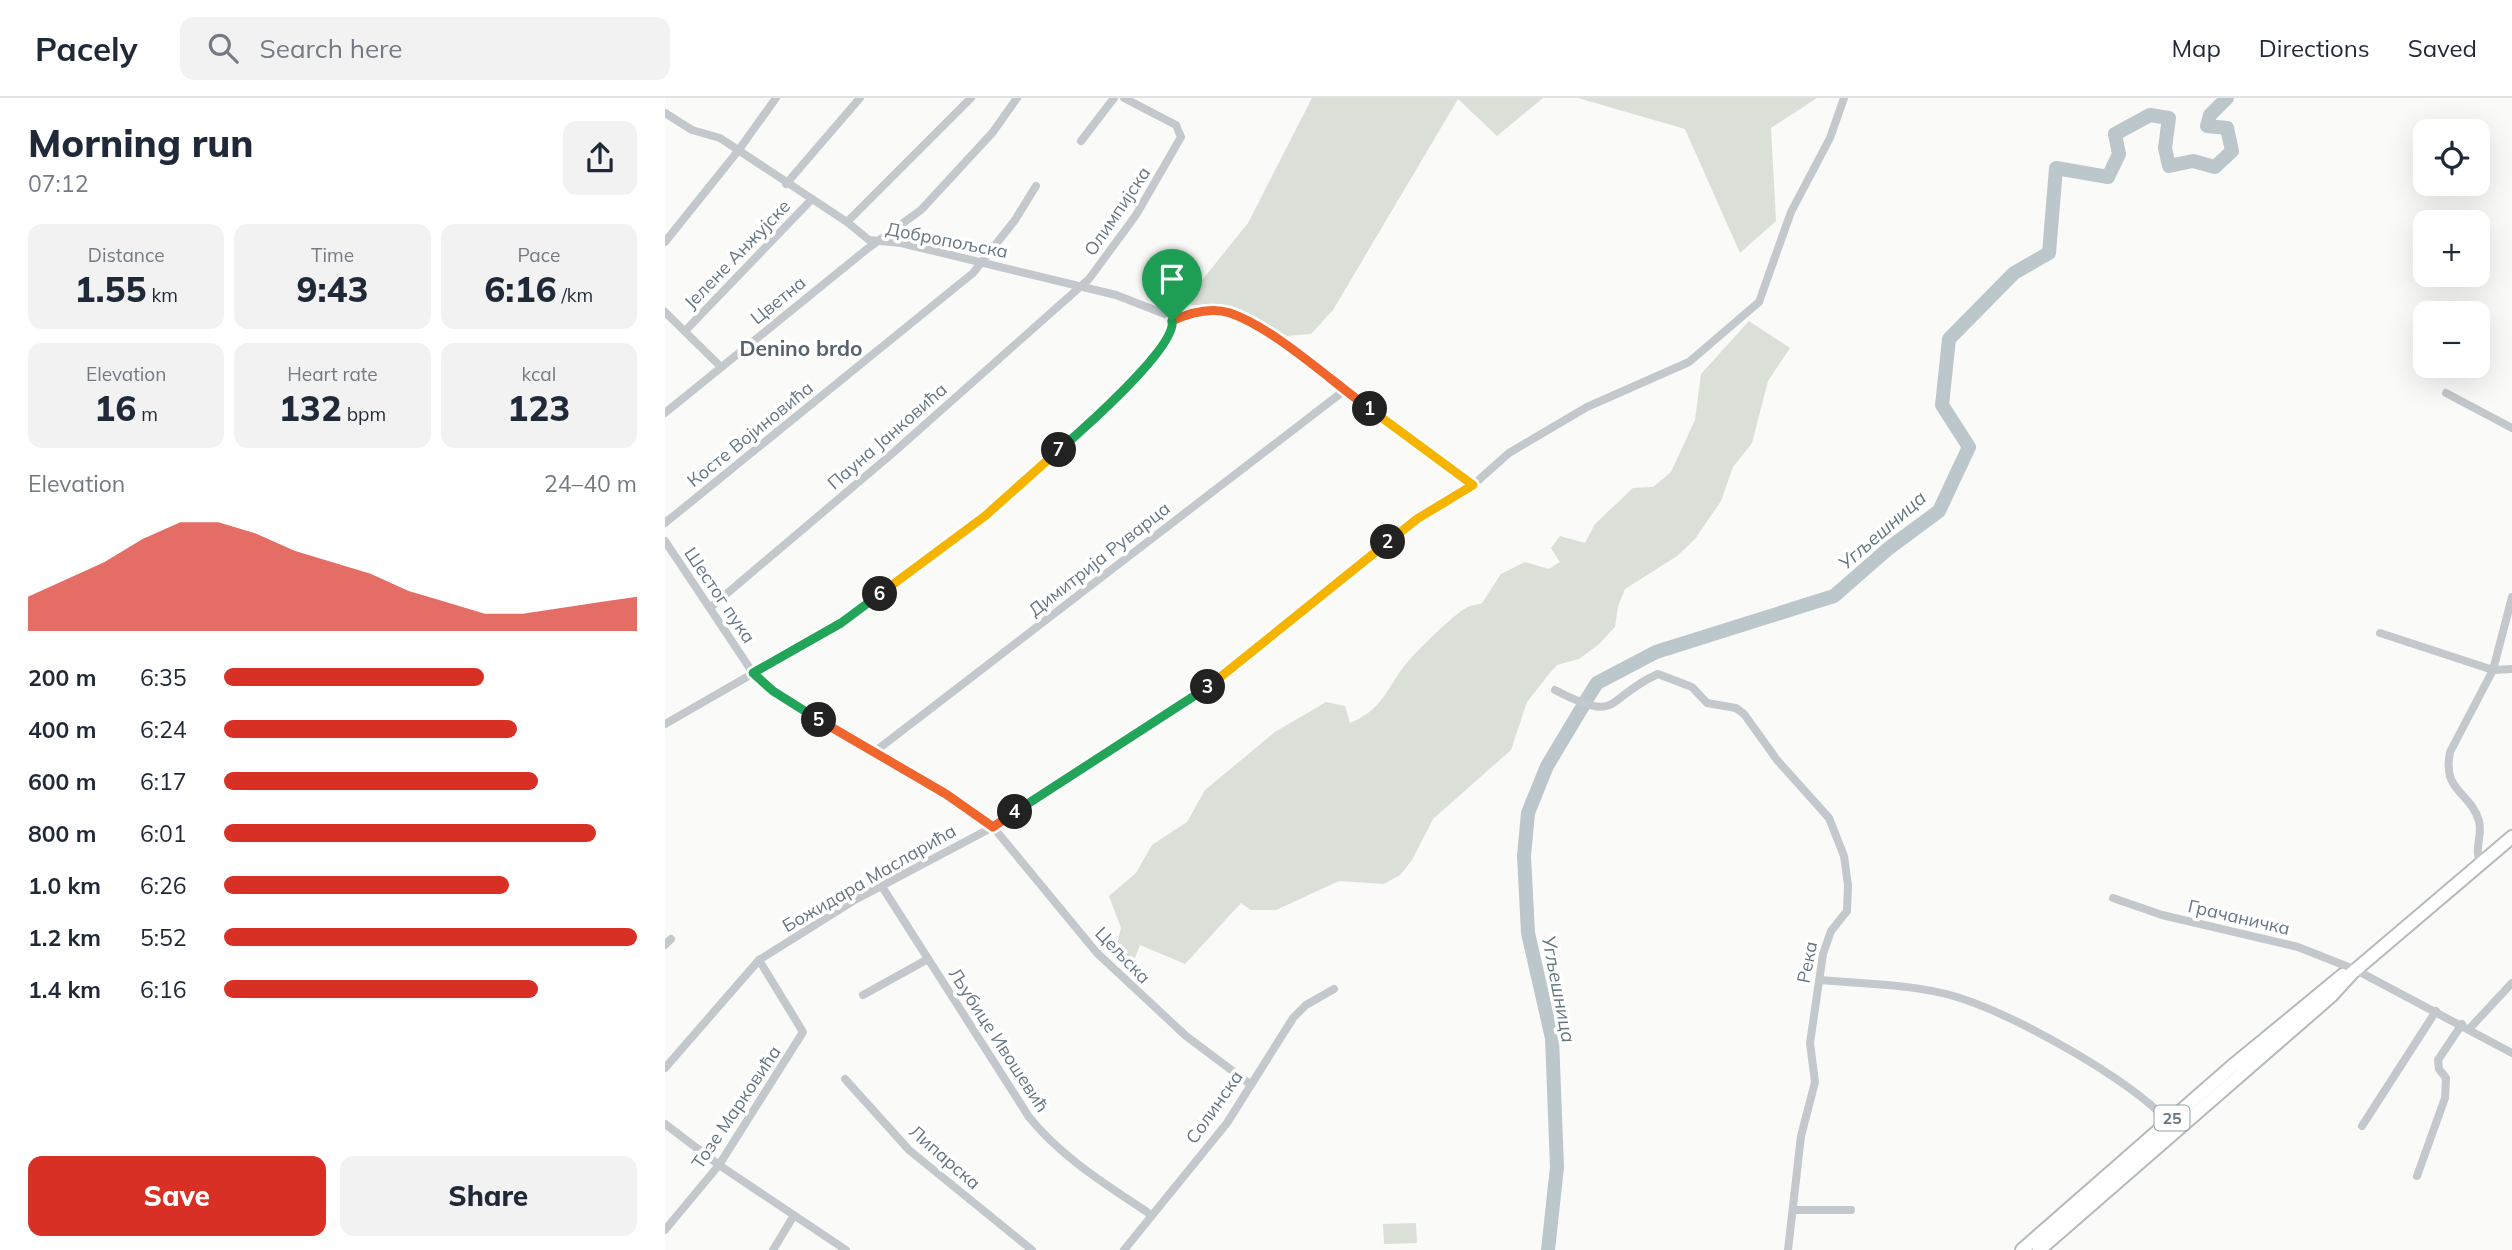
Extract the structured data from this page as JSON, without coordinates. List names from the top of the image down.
{
  "streets": {
    "main road": ["25"],
    "street": [
      "Олимпијска",
      "Добропољска",
      "Јелене Анжујске",
      "Цветна",
      "Косте Војиновића",
      "Пауна Јанковића",
      "Димитрија Руварца",
      "Шестог пука",
      "Божидара Масларића",
      "Грачаничка",
      "Цељска",
      "Река",
      "Љубице Ивошевић",
      "Тозе Марковића",
      "Солинска",
      "Липарска"
    ]
  },
  "crossings": [
    ["Олимпијска", "Добропољска"],
    ["Олимпијска", "Пауна Јанковића"],
    ["Добропољска", "Јелене Анжујске"],
    ["Добропољска", "Цветна"],
    ["Добропољска", "Косте Војиновића"],
    ["Добропољска", "Пауна Јанковића"],
    ["Пауна Јанковића", "Шестог пука"],
    ["Димитрија Руварца", "Шестог пука"],
    ["Шестог пука", "Божидара Масларића"],
    ["Шестог пука", "Цељска"],
    ["Божидара Масларића", "Цељска"],
    ["Божидара Масларића", "Љубице Ивошевић"],
    ["Божидара Масларића", "Тозе Марковића"],
    ["Грачаничка", "25"],
    ["Цељска", "Солинска"],
    ["Љубице Ивошевић", "Солинска"]
  ],
  "districts": ["Denino brdo"],
  "water": ["Угљешница"],
  "page": {
    "header": "Pacely",
    "search": "Search here",
    "nav": ["Map", "Directions", "Saved"],
    "heading": ["Morning run", "07:12"],
    "map_buttons": ["+", "−"],
    "stats": [
      ["Distance", "1.55 km"],
      ["Time", "9:43"],
      ["Pace", "6:16 /km"],
      ["Elevation", "16 m"],
      ["Heart rate", "132 bpm"],
      ["kcal", "123"]
    ],
    "pins": [
      "1",
      "7",
      "2",
      "6",
      "3",
      "5",
      "4"
    ],
    "chart": ["Elevation", "24–40 m"],
    "list": [
      {
        "name": "200 m",
        "note": "6:35"
      },
      {
        "name": "400 m",
        "note": "6:24"
      },
      {
        "name": "600 m",
        "note": "6:17"
      },
      {
        "name": "800 m",
        "note": "6:01"
      },
      {
        "name": "1.0 km",
        "note": "6:26"
      },
      {
        "name": "1.2 km",
        "note": "5:52"
      },
      {
        "name": "1.4 km",
        "note": "6:16"
      }
    ],
    "buttons": ["Save", "Share"]
  }
}
